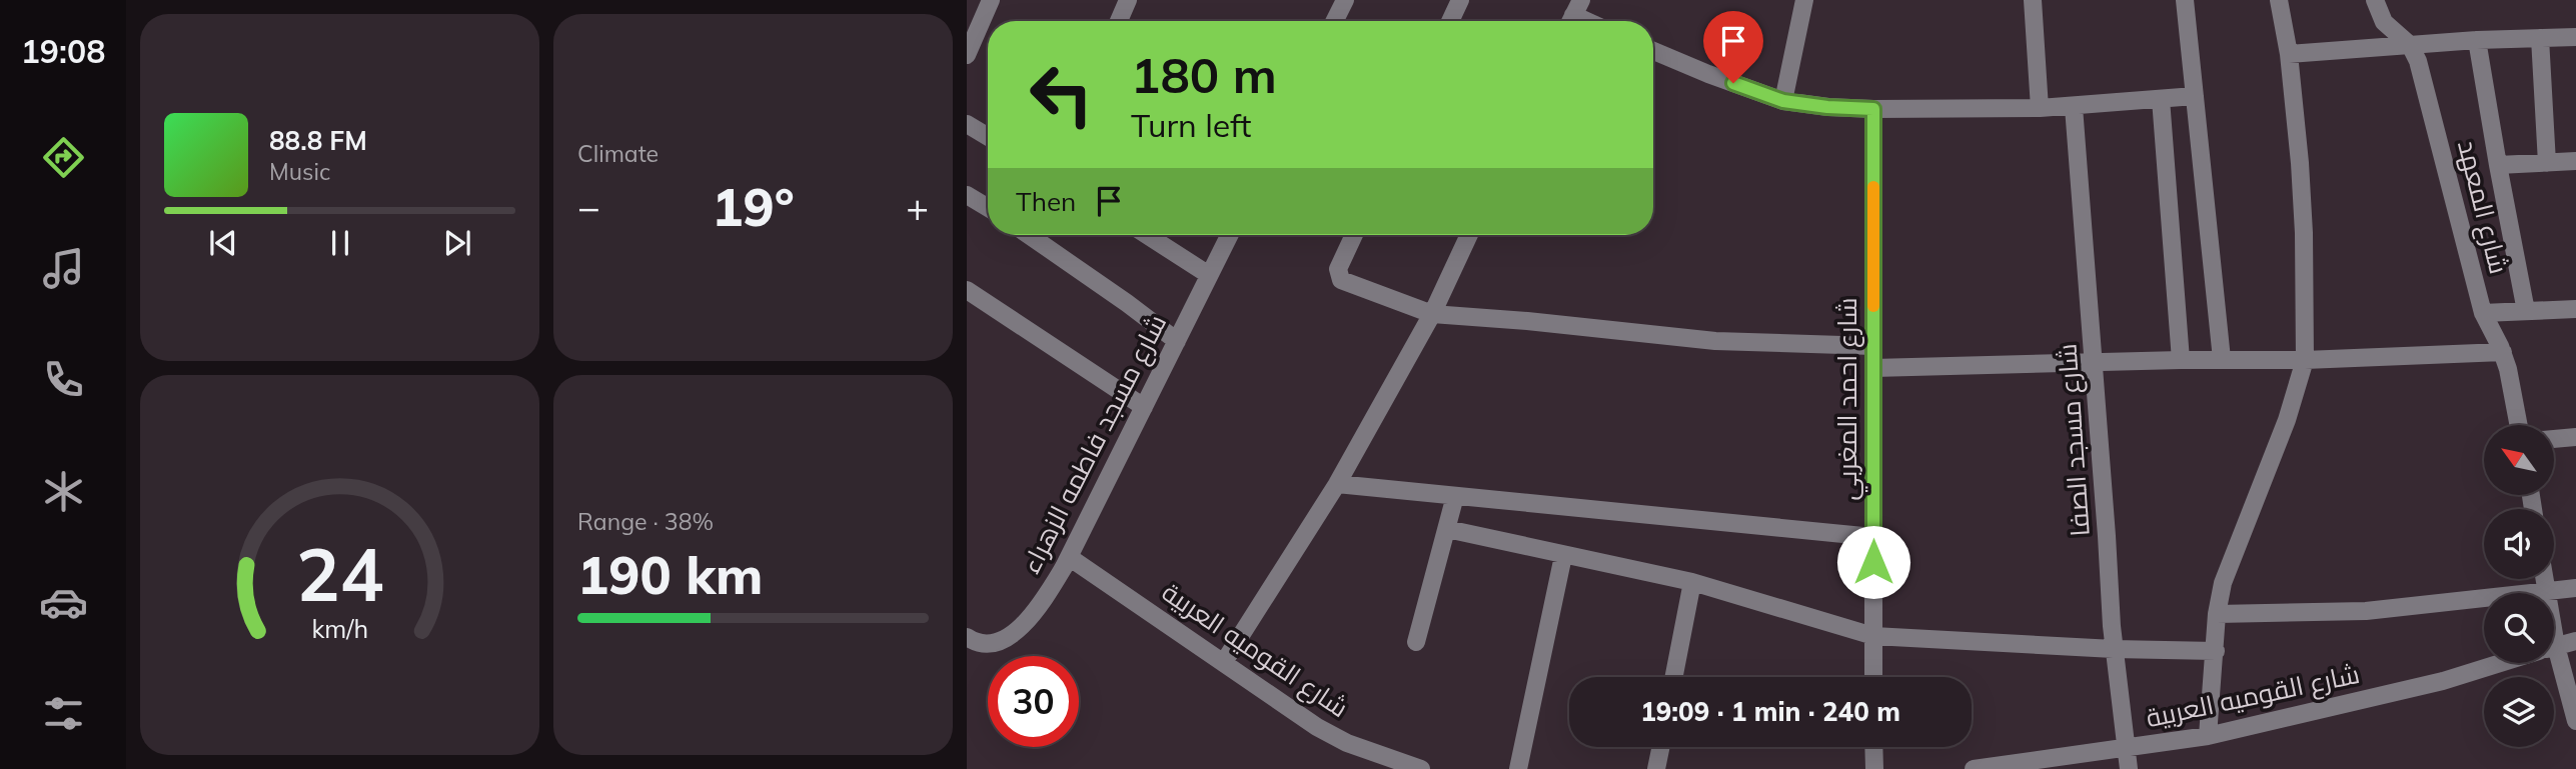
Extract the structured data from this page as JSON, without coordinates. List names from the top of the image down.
{
  "streets": {
    "street": [
      "شارع المعهد",
      "شارع احمد المغربي",
      "شارع مسجد الصفا",
      "شارع مسجد فاطمه الزهراء",
      "شارع القوميه العربية"
    ]
  },
  "crossings": [
    ["شارع مسجد الصفا", "شارع القوميه العربية"],
    ["شارع مسجد فاطمه الزهراء", "شارع القوميه العربية"]
  ],
  "north": "top left",
  "page": {
    "tabs": "19:08",
    "tile": [
      "Climate",
      ["Range · 38%", "190 km"]
    ],
    "turn": ["180 m", "Turn left"],
    "song": ["88.8 FM", "Music"],
    "then": "Then",
    "heat": ["−", "19°", "+"],
    "limit": "30",
    "trip": "19:09 · 1 min · 240 m",
    "gauge": ["24", "km/h"]
  }
}
